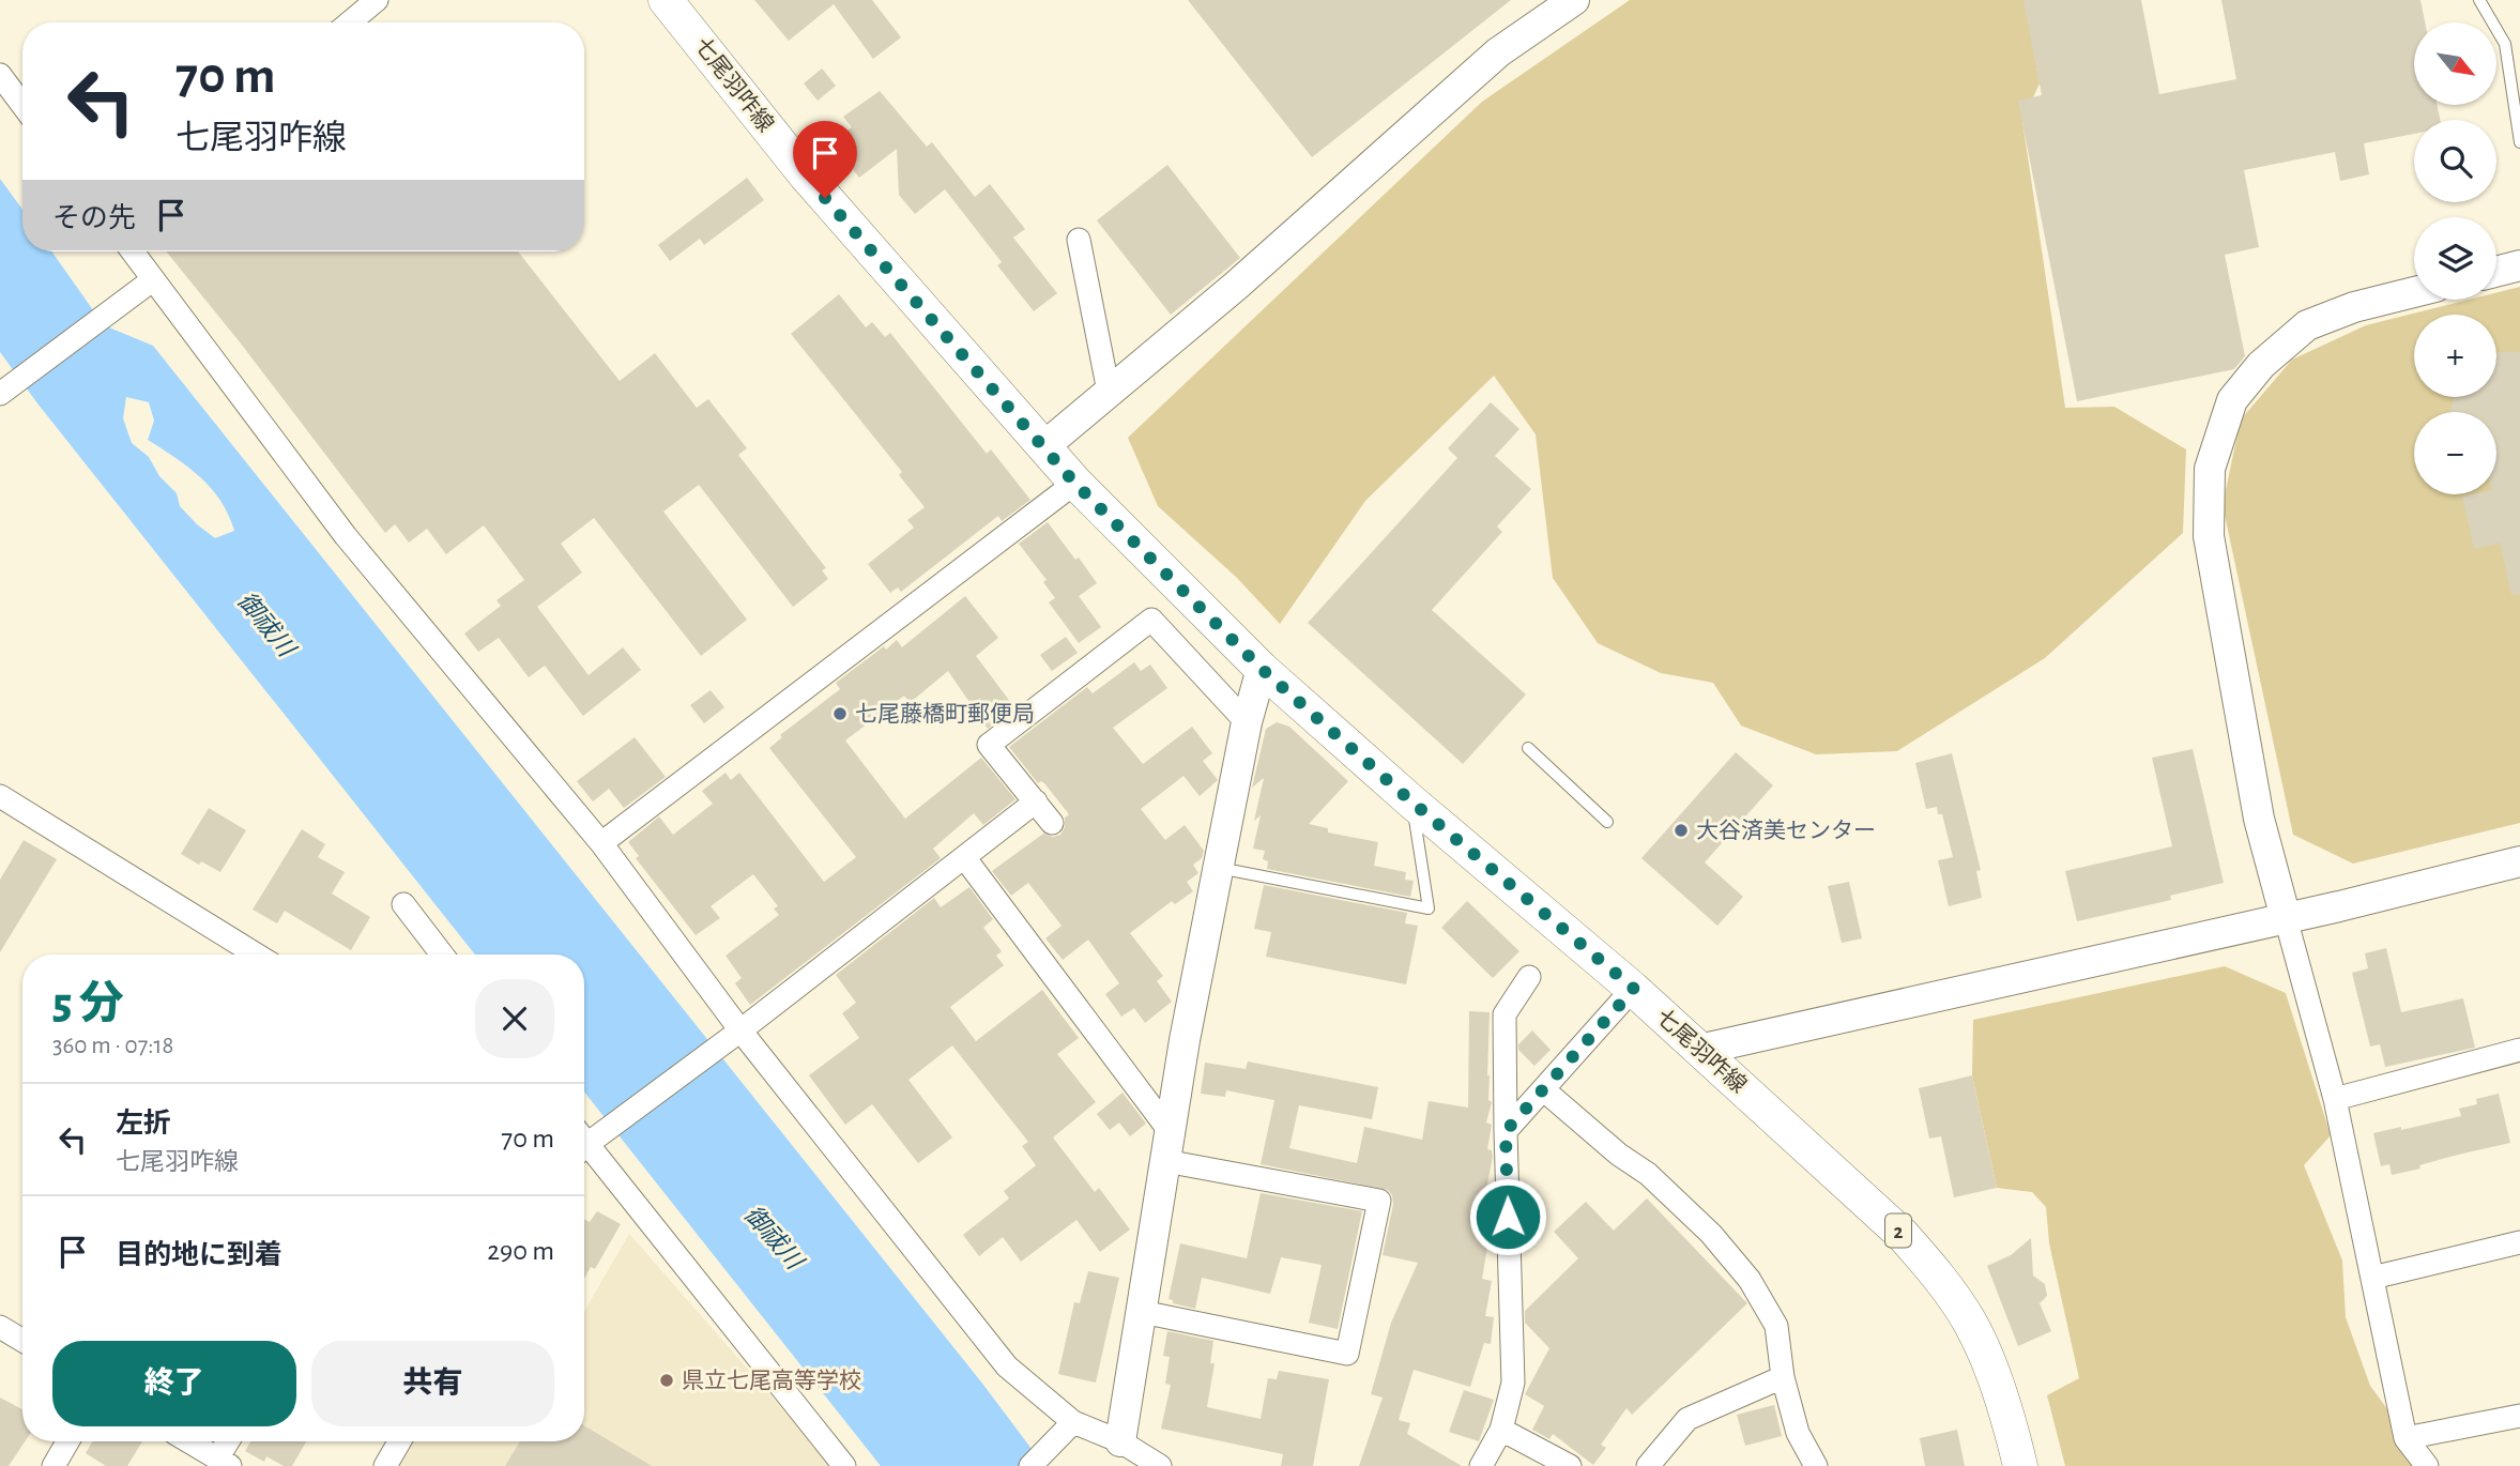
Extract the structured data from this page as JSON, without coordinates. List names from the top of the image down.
{
  "streets": {
    "main road": ["七尾羽咋線", "2"]
  },
  "water": ["御祓川"],
  "places": ["七尾藤橋町郵便局", "大谷済美センター", "県立七尾高等学校"],
  "north": "bottom right",
  "page": {
    "map_buttons": ["+", "−"],
    "turn": ["70 m", "七尾羽咋線"],
    "then": "その先",
    "heading": ["5 分", "360 m · 07:18"],
    "list": [
      {
        "name": "左折",
        "note": "七尾羽咋線",
        "value": "70 m"
      },
      {
        "name": "目的地に到着",
        "value": "290 m"
      }
    ],
    "buttons": ["終了", "共有"]
  }
}
